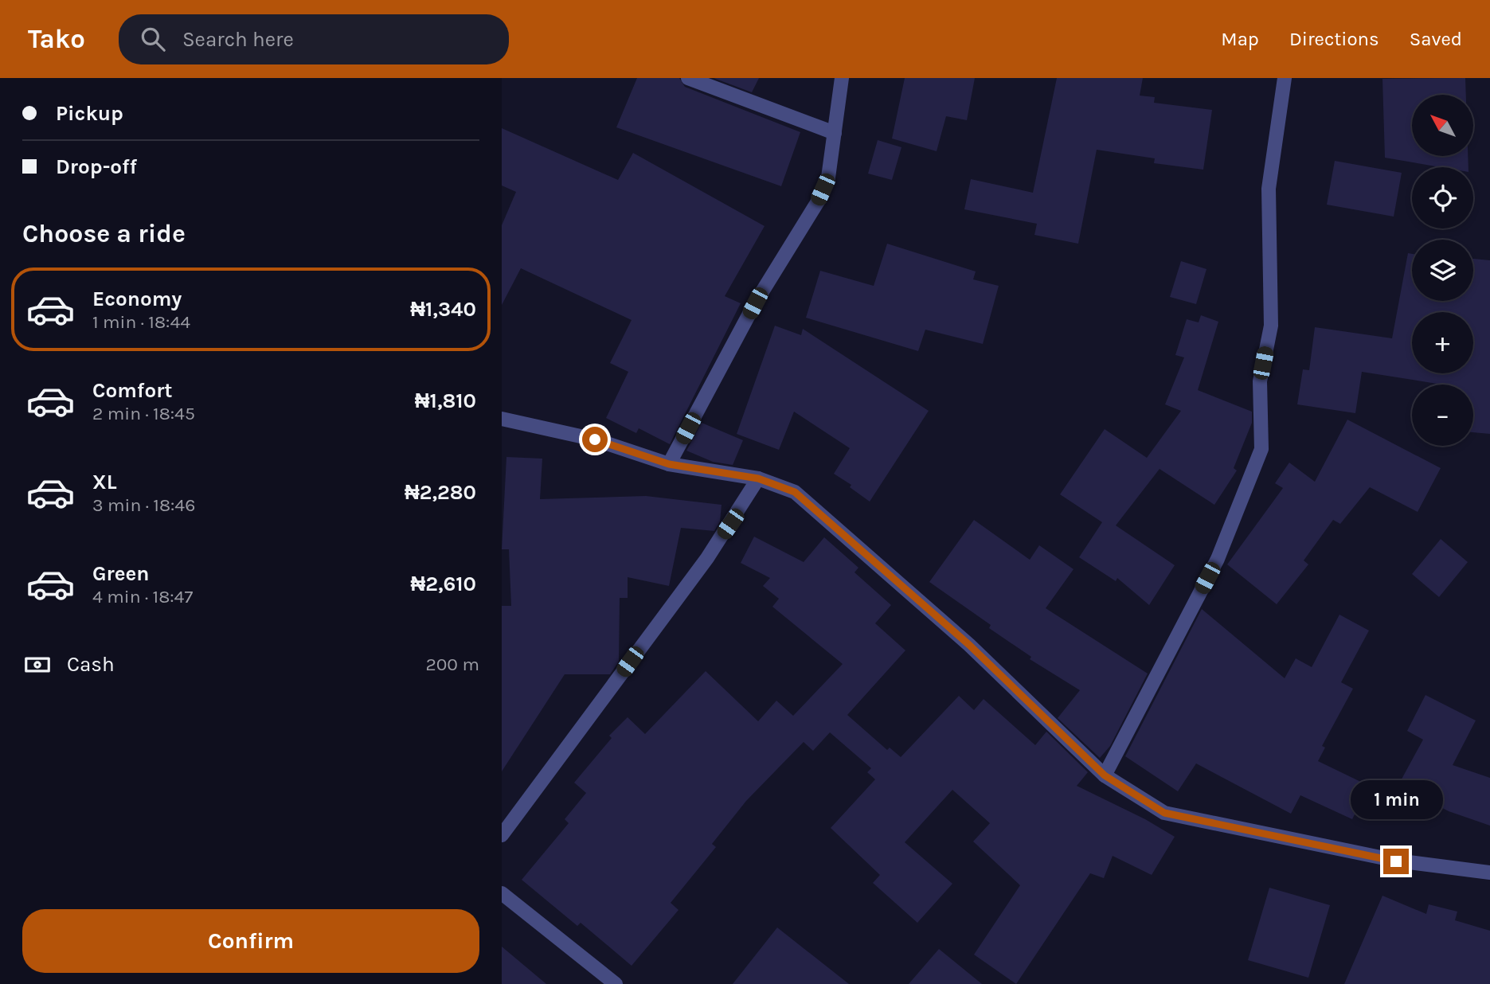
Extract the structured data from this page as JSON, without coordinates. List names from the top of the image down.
{
  "north": "top left",
  "page": {
    "header": "Tako",
    "search": "Search here",
    "nav": ["Map", "Directions", "Saved"],
    "banner": ["Pickup", "Drop-off"],
    "map_buttons": ["+", "−"],
    "heading": "Choose a ride",
    "list": [
      {
        "name": "Economy",
        "note": "1 min · 18:44",
        "value": "₦1,340"
      },
      {
        "name": "Comfort",
        "note": "2 min · 18:45",
        "value": "₦1,810"
      },
      {
        "name": "XL",
        "note": "3 min · 18:46",
        "value": "₦2,280"
      },
      {
        "name": "Green",
        "note": "4 min · 18:47",
        "value": "₦2,610"
      }
    ],
    "pay": ["Cash", "200 m"],
    "bubble": "1 min",
    "buttons": "Confirm"
  }
}
